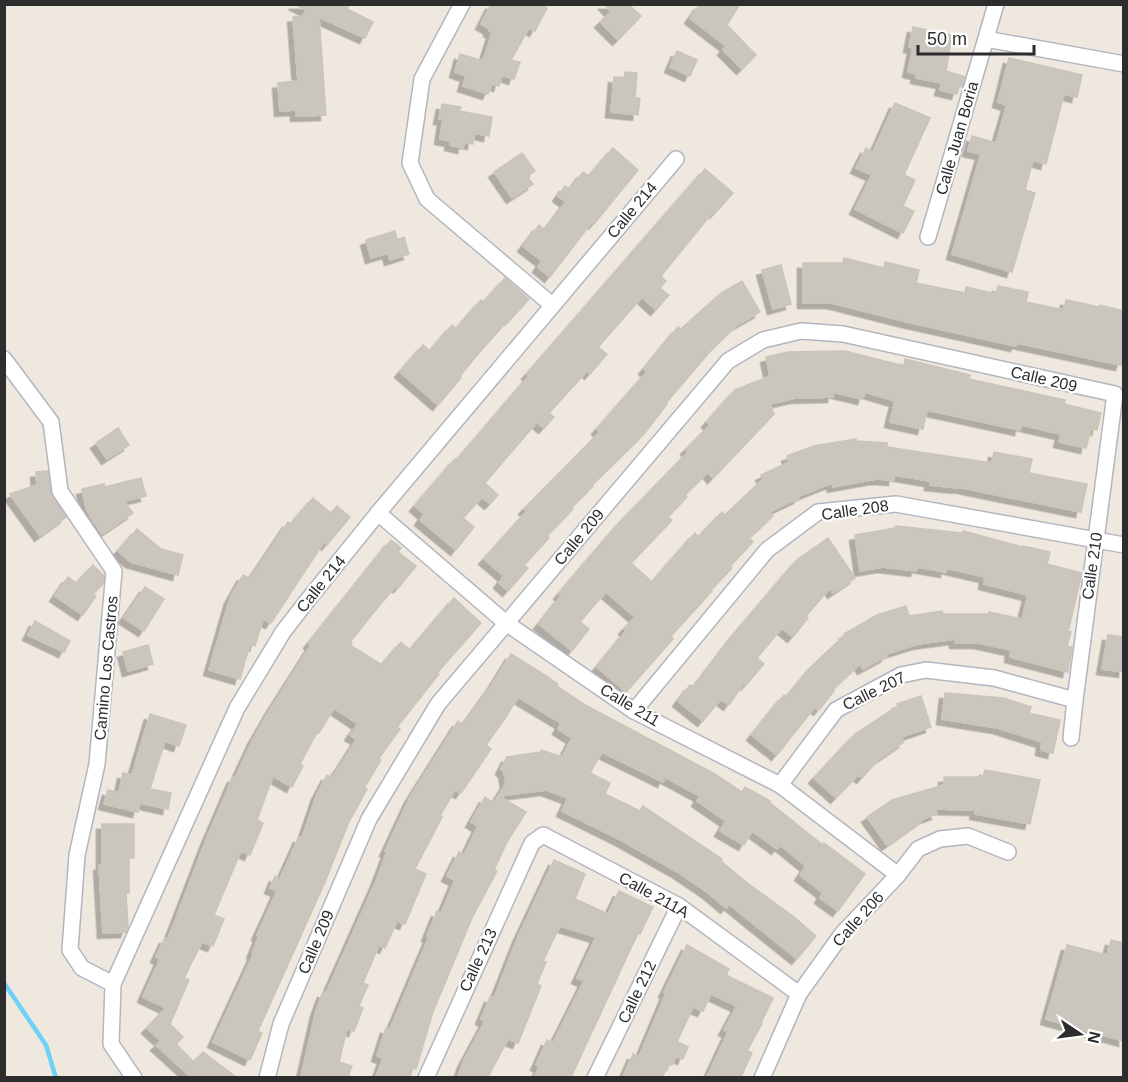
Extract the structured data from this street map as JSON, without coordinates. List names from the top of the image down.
{
  "streets": {
    "street": [
      "Calle Juan Boria",
      "Calle 214",
      "Calle 209",
      "Calle 208",
      "Calle 210",
      "Camino Los Castros",
      "Calle 207",
      "Calle 211",
      "Calle 211A",
      "Calle 206",
      "Calle 213",
      "Calle 212"
    ]
  },
  "crossings": [
    ["Calle 214", "Camino Los Castros"],
    ["Calle 214", "Calle 211"],
    ["Calle 209", "Calle 210"],
    ["Calle 209", "Calle 211"],
    ["Calle 208", "Calle 210"],
    ["Calle 208", "Calle 211"],
    ["Calle 210", "Calle 207"],
    ["Calle 207", "Calle 211"],
    ["Calle 211", "Calle 206"],
    ["Calle 211A", "Calle 206"],
    ["Calle 211A", "Calle 213"],
    ["Calle 211A", "Calle 212"]
  ],
  "scale_bar": "50 m",
  "north": "right"
}
